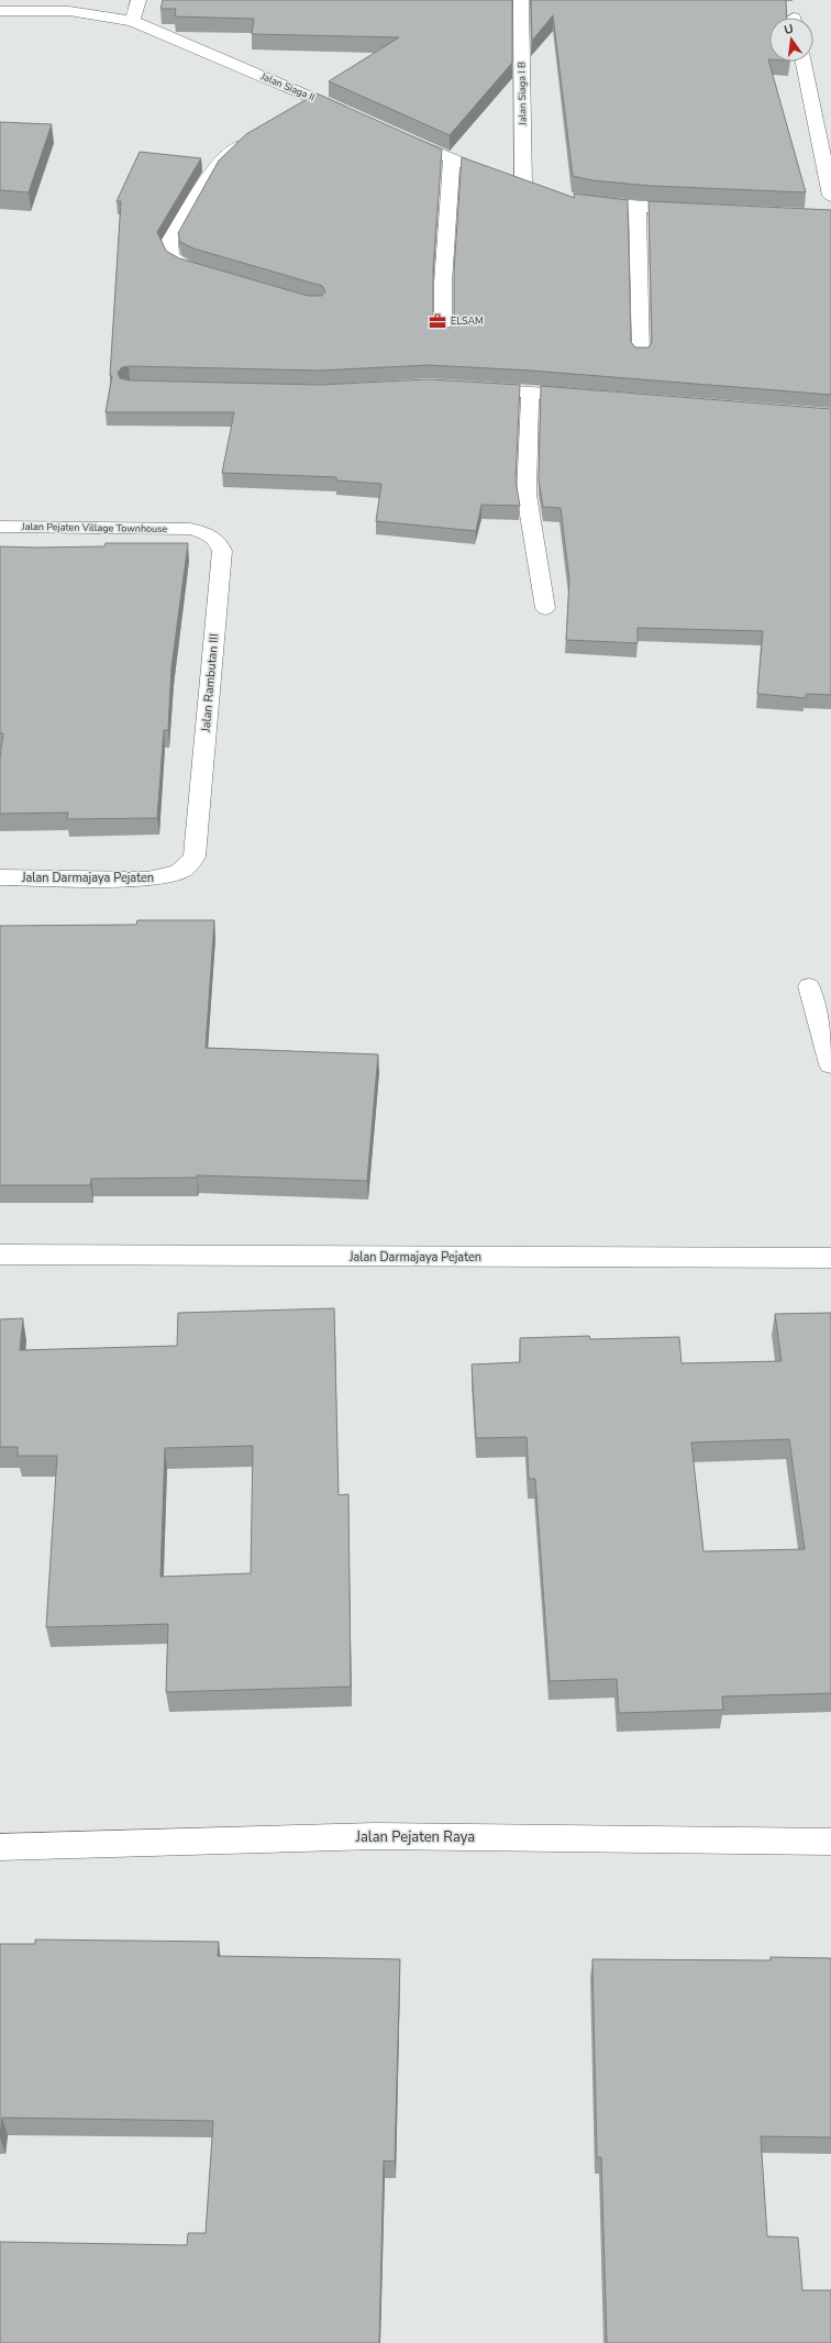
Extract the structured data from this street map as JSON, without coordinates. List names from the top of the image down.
{
  "streets": {
    "street": [
      "Jalan Siaga II",
      "Jalan Siaga I B",
      "Jalan Pejaten Village Townhouse",
      "Jalan Rambutan III",
      "Jalan Darmajaya Pejaten",
      "Jalan Pejaten Raya"
    ]
  },
  "crossings": [
    ["Jalan Pejaten Village Townhouse", "Jalan Rambutan III"],
    ["Jalan Rambutan III", "Jalan Darmajaya Pejaten"]
  ],
  "places": {
    "office": ["ELSAM"]
  },
  "north": "top"
}
